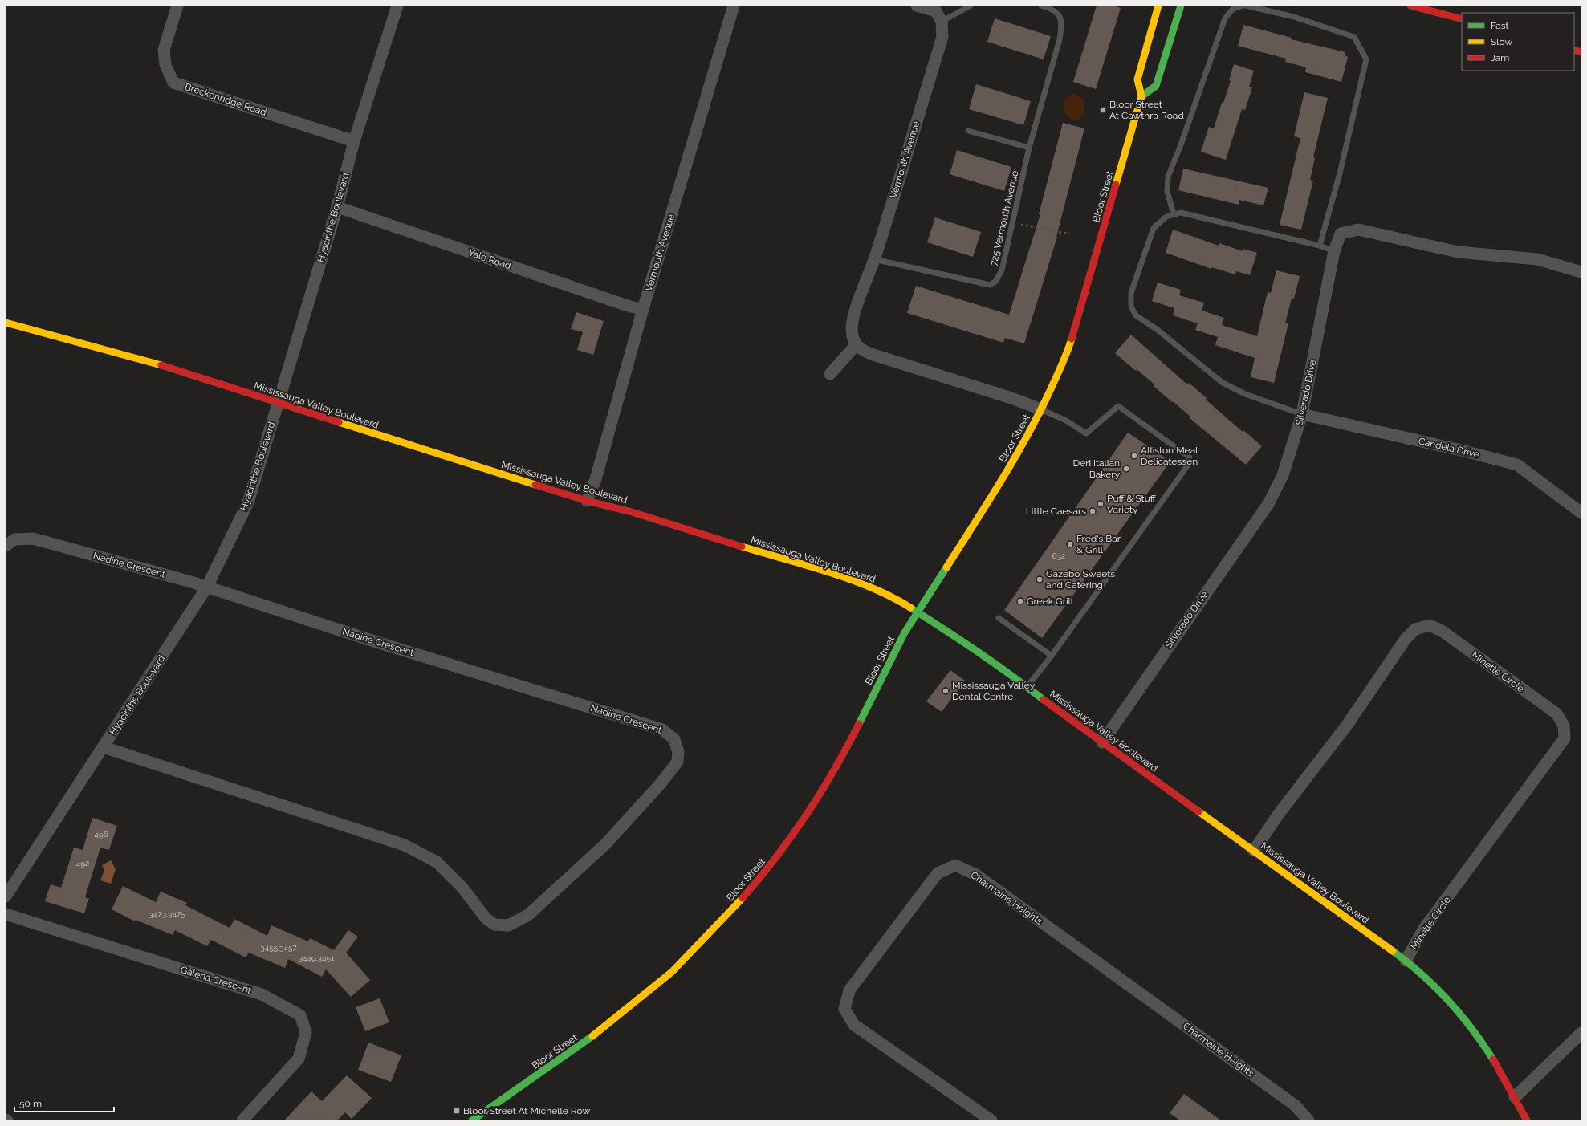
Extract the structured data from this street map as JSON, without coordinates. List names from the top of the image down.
{
  "streets": {
    "street": [
      "Breckenridge Road",
      "Vermouth Avenue",
      "Bloor Street",
      "Hyacinthe Boulevard",
      "Yale Road",
      "Silverado Drive",
      "Mississauga Valley Boulevard",
      "Candela Drive",
      "Nadine Crescent",
      "Minette Circle",
      "Charmaine Heights",
      "Galena Crescent"
    ],
    "lane": ["725 Vermouth Avenue"]
  },
  "crossings": [
    ["Breckenridge Road", "Hyacinthe Boulevard"],
    ["Vermouth Avenue", "725 Vermouth Avenue"],
    ["Vermouth Avenue", "Yale Road"],
    ["Vermouth Avenue", "Mississauga Valley Boulevard"],
    ["Bloor Street", "Mississauga Valley Boulevard"],
    ["Hyacinthe Boulevard", "Yale Road"],
    ["Hyacinthe Boulevard", "Mississauga Valley Boulevard"],
    ["Hyacinthe Boulevard", "Nadine Crescent"],
    ["Silverado Drive", "Mississauga Valley Boulevard"],
    ["Silverado Drive", "Candela Drive"],
    ["Mississauga Valley Boulevard", "Minette Circle"]
  ],
  "places": {
    "transit": ["Bloor Street At Cawthra Road", "Bloor Street At Michelle Row"],
    "other": [
      "Alliston Meat Delicatessen",
      "Deri Italian Bakery",
      "Puff & Stuff Variety",
      "Little Caesars",
      "Fred's Bar & Grill",
      "Gazebo Sweets and Catering",
      "Greek Grill",
      "Mississauga Valley Dental Centre"
    ]
  },
  "house_numbers": [
    "632",
    "496",
    "492",
    "3473;3475",
    "3455;3457",
    "3449;3451"
  ],
  "legend": ["Fast", "Slow", "Jam"],
  "scale_bar": "50 m"
}
